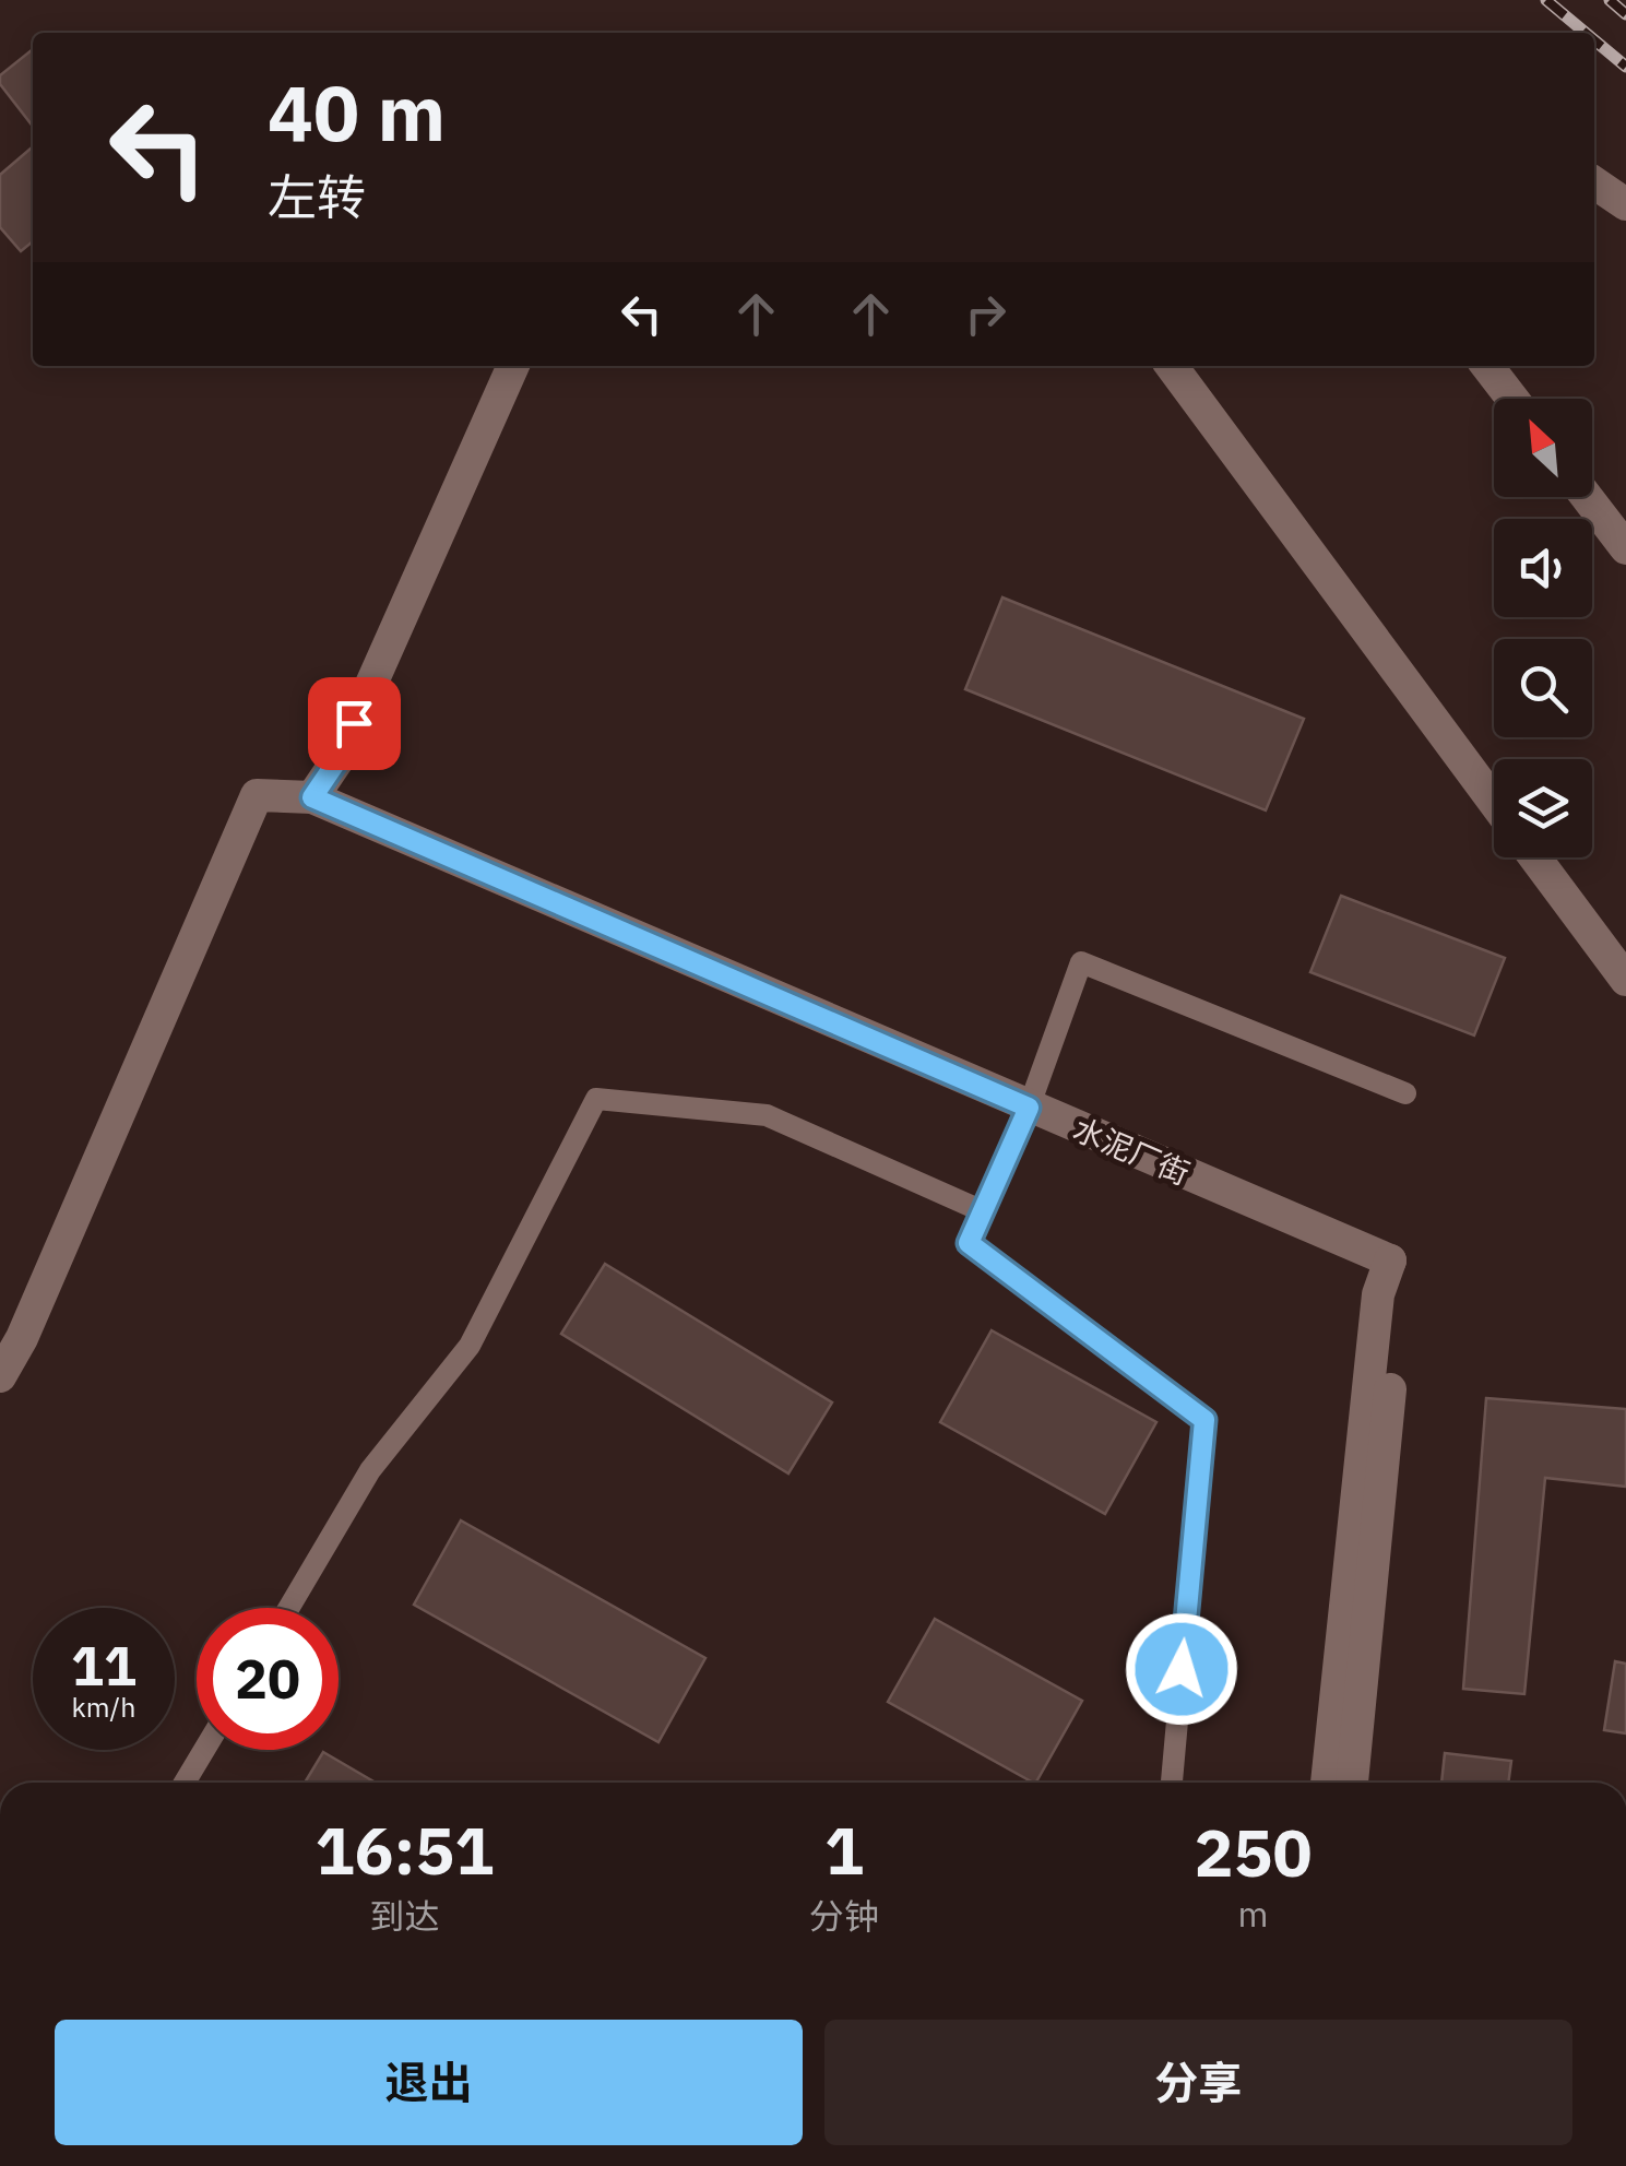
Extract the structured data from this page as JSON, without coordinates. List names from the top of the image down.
{
  "streets": {
    "street": ["水泥厂街"]
  },
  "north": "top left",
  "page": {
    "turn": ["40 m", "左转"],
    "speed": "11 km/h",
    "limit": "20",
    "eta": [
      "16:51",
      "到达",
      "1",
      "分钟",
      "250",
      "m"
    ],
    "buttons": ["退出", "分享"]
  }
}
